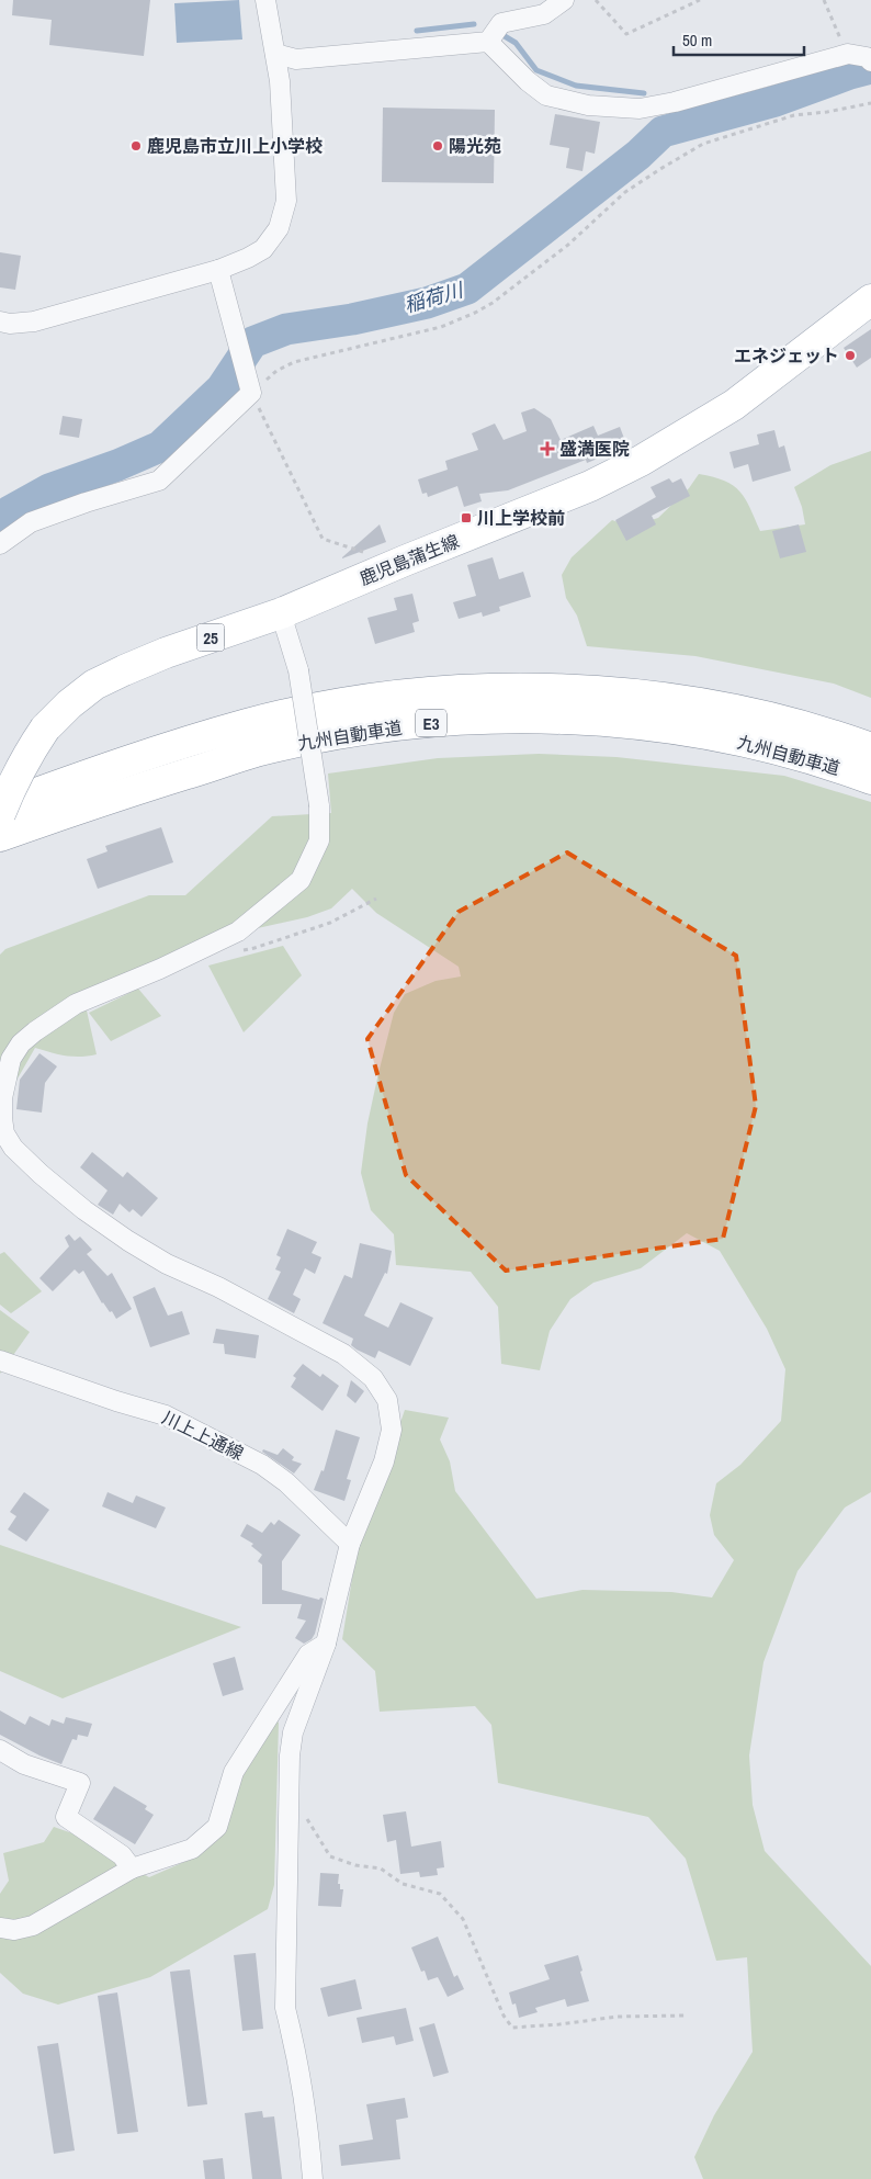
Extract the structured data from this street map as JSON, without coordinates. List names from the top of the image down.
{
  "streets": {
    "main road": [
      "鹿児島蒲生線",
      "25",
      "E3",
      "九州自動車道"
    ],
    "street": ["川上上通線"]
  },
  "water": ["稲荷川"],
  "places": {
    "other": ["鹿児島市立川上小学校", "陽光苑", "エネジェット"],
    "health": ["盛満医院"],
    "transit": ["川上学校前"]
  },
  "scale_bar": "50 m"
}
